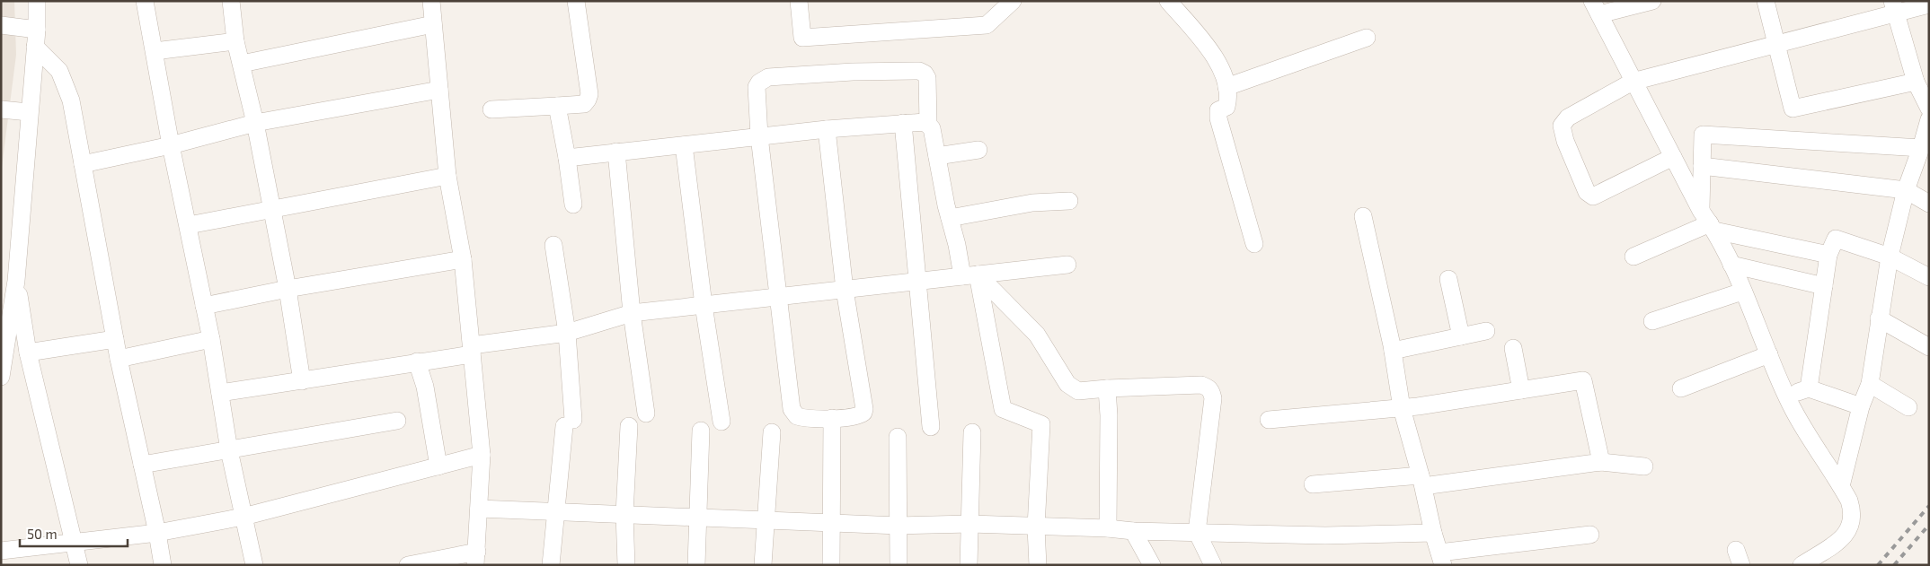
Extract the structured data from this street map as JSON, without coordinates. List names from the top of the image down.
{
  "scale_bar": "50 m"
}
